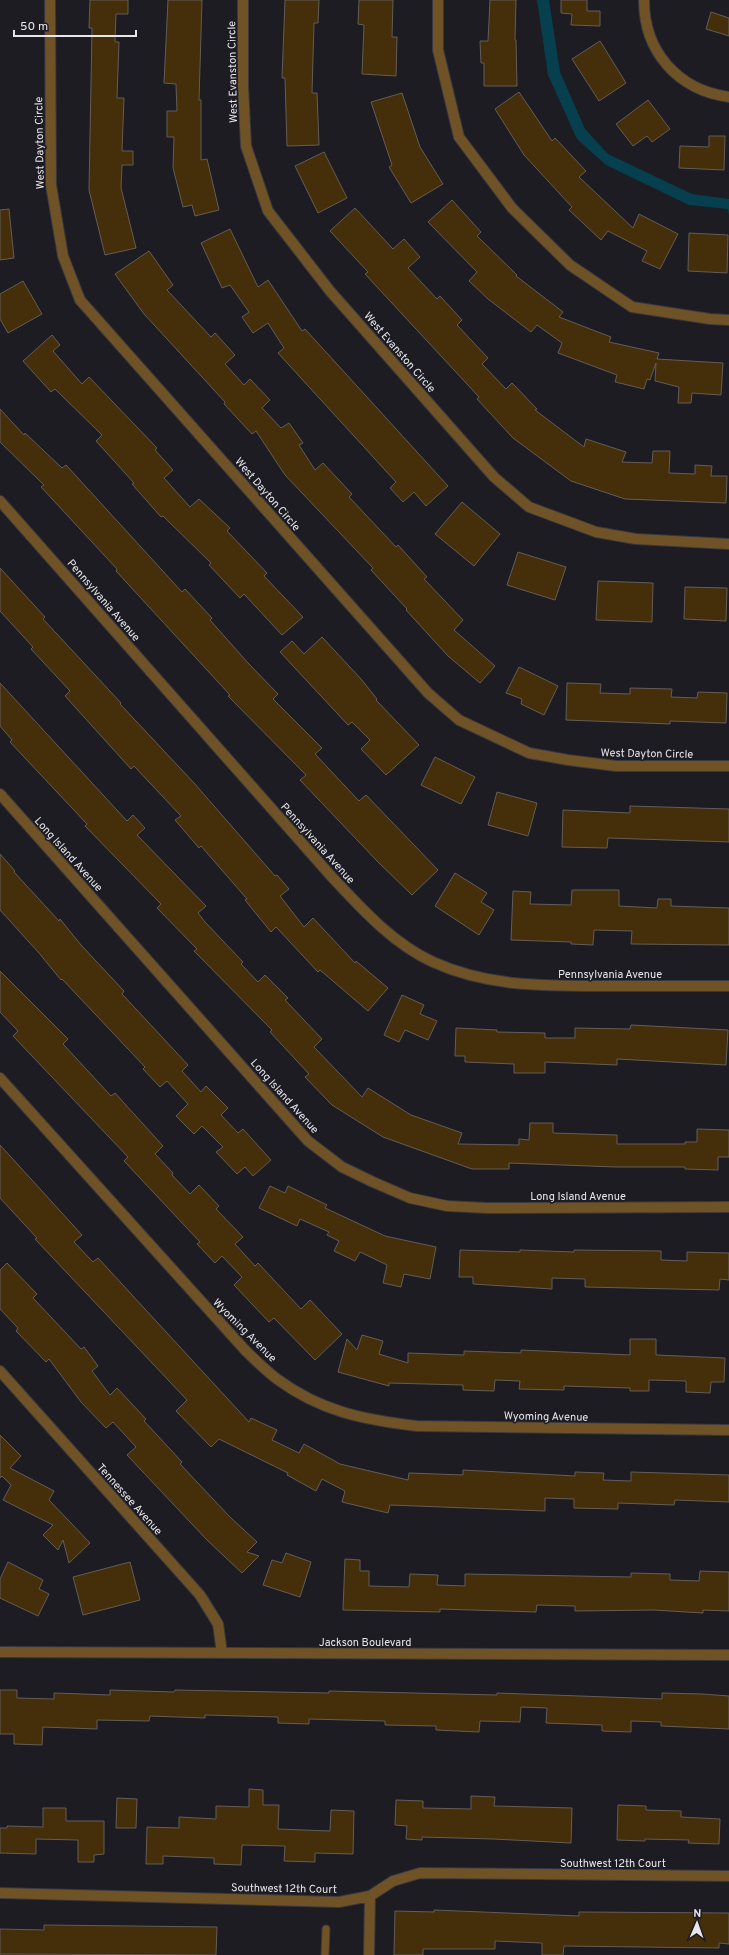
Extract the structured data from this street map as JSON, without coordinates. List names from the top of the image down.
{
  "streets": {
    "street": [
      "West Evanston Circle",
      "West Dayton Circle",
      "Pennsylvania Avenue",
      "Long Island Avenue",
      "Wyoming Avenue",
      "Tennessee Avenue",
      "Jackson Boulevard",
      "Southwest 12th Court"
    ]
  },
  "crossings": [
    ["Tennessee Avenue", "Jackson Boulevard"]
  ],
  "scale_bar": "50 m",
  "north": "top"
}
